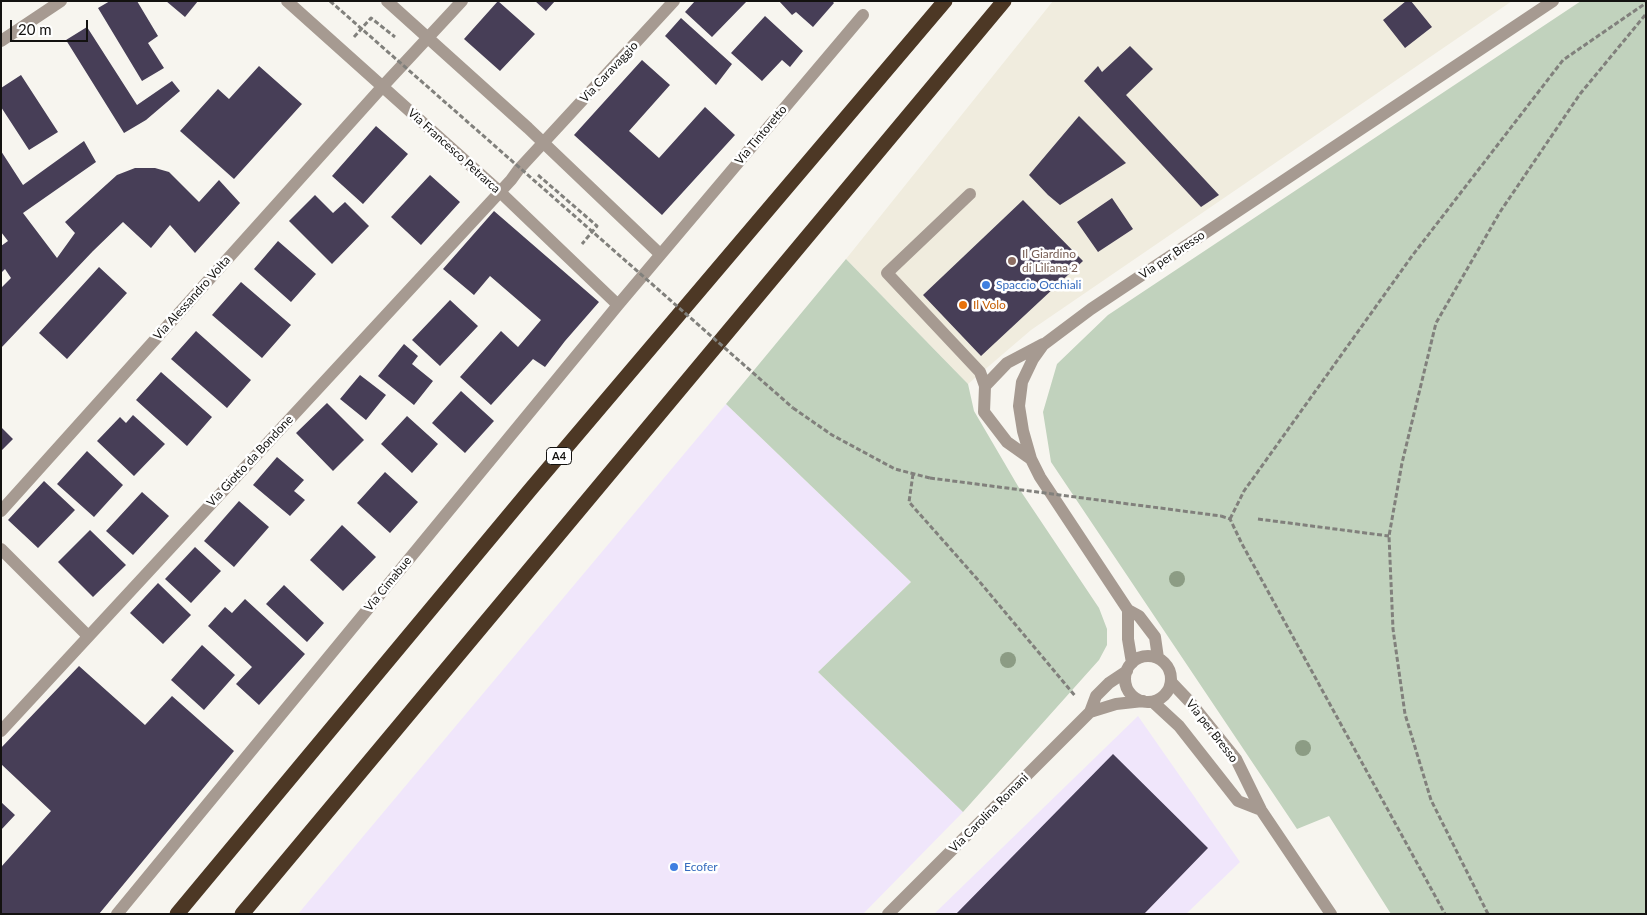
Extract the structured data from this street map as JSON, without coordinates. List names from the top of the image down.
{
  "streets": {
    "highway": ["A4"],
    "street": [
      "Via Caravaggio",
      "Via Tintoretto",
      "Via Francesco Petrarca",
      "Via per Bresso",
      "Via Alessandro Volta",
      "Via Giotto da Bondone",
      "Via Cimabue",
      "Via Carolina Romani"
    ]
  },
  "crossings": [
    ["Via Caravaggio", "Via Giotto da Bondone"],
    ["Via Tintoretto", "Via Cimabue"],
    ["Via Francesco Petrarca", "Via Alessandro Volta"],
    ["Via Francesco Petrarca", "Via Giotto da Bondone"],
    ["Via Francesco Petrarca", "Via Cimabue"],
    ["Via per Bresso", "Via Carolina Romani"]
  ],
  "places": [
    "Il Giardino di Liliana 2",
    "Spaccio Occhiali",
    "Il Volo",
    "Ecofer"
  ],
  "scale_bar": "20 m"
}
